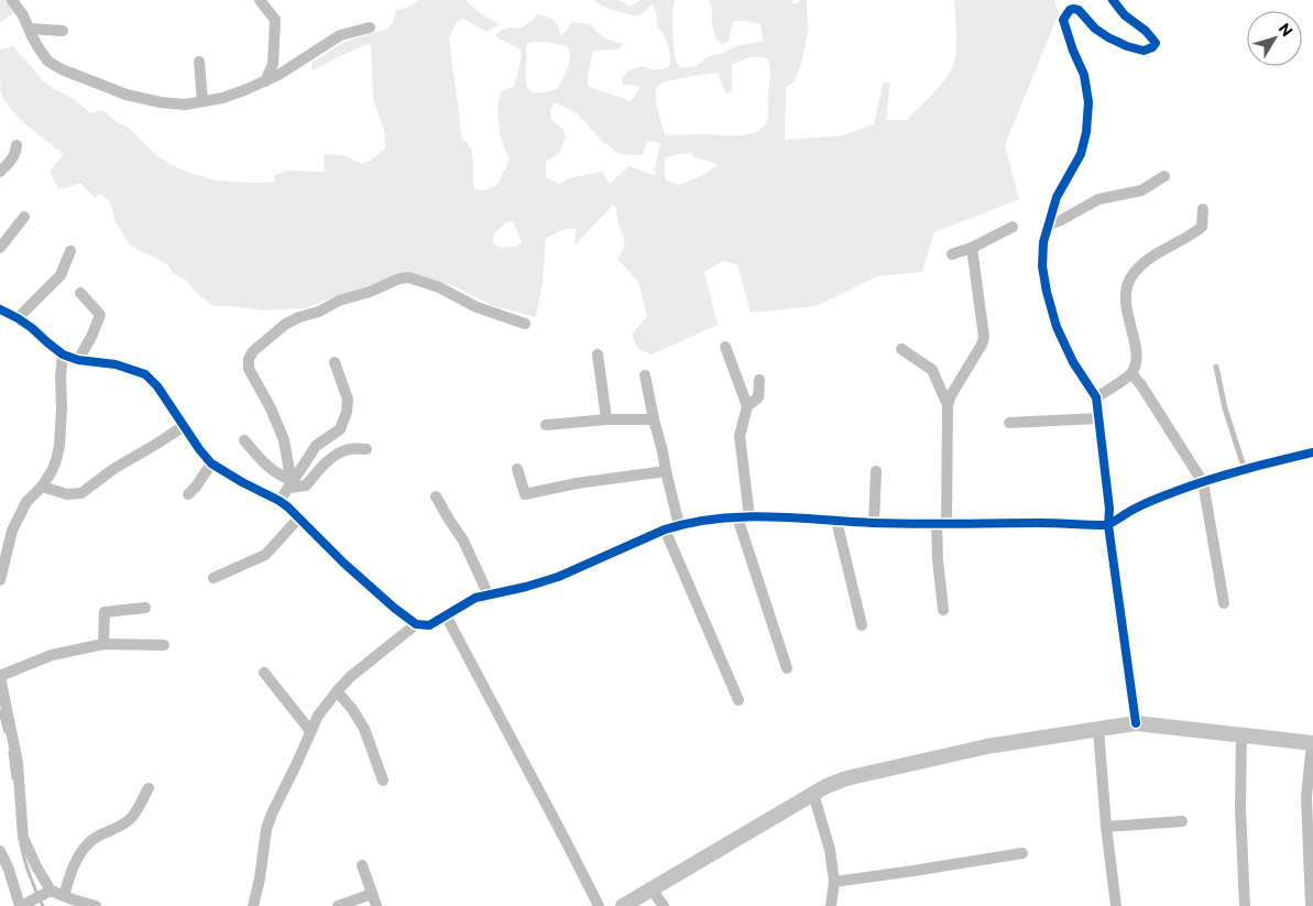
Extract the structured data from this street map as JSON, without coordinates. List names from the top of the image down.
{
  "north": "top right"
}
